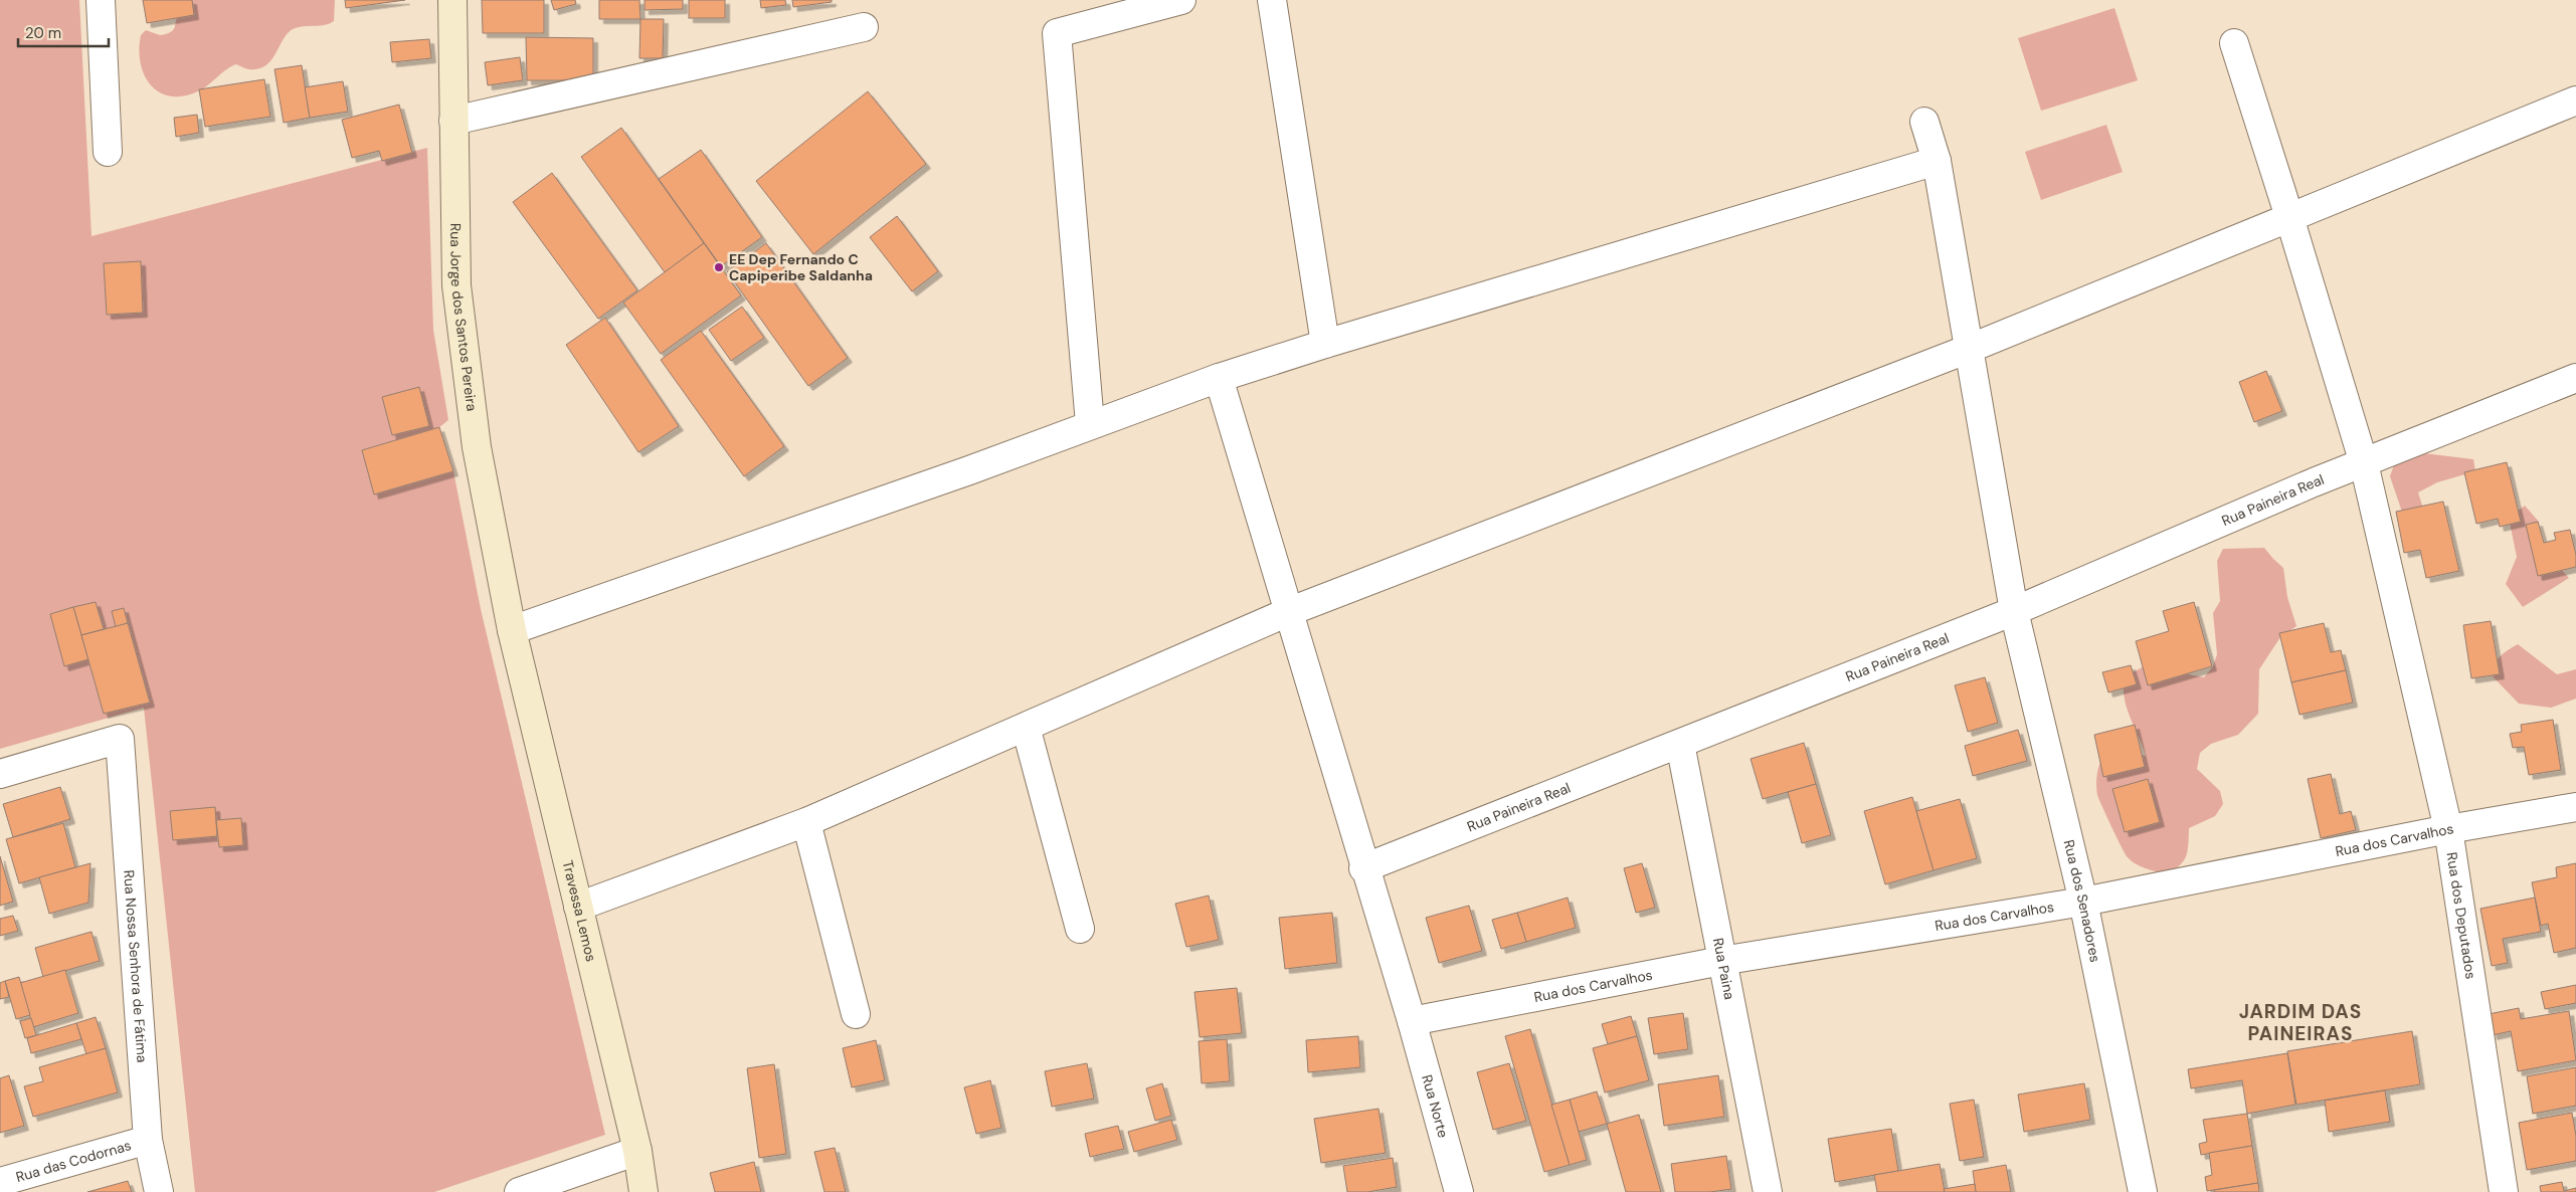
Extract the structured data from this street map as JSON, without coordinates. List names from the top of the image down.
{
  "streets": {
    "street": [
      "Rua Jorge dos Santos Pereira",
      "Rua Paineira Real",
      "Rua dos Carvalhos",
      "Rua dos Senadores",
      "Travessa Lemos",
      "Rua dos Deputados",
      "Rua Nossa Senhora de Fátima",
      "Rua Paina",
      "Rua Norte",
      "Rua das Codornas"
    ]
  },
  "crossings": [
    ["Rua Jorge dos Santos Pereira", "Travessa Lemos"],
    ["Rua Paineira Real", "Rua dos Senadores"],
    ["Rua Paineira Real", "Rua dos Deputados"],
    ["Rua Paineira Real", "Rua Paina"],
    ["Rua dos Carvalhos", "Rua dos Senadores"],
    ["Rua dos Carvalhos", "Rua dos Deputados"],
    ["Rua dos Carvalhos", "Rua Paina"],
    ["Rua dos Carvalhos", "Rua Norte"],
    ["Rua Nossa Senhora de Fátima", "Rua das Codornas"]
  ],
  "districts": ["JARDIM DAS PAINEIRAS"],
  "places": ["EE Dep Fernando C Capiperibe Saldanha"],
  "scale_bar": "20 m"
}
